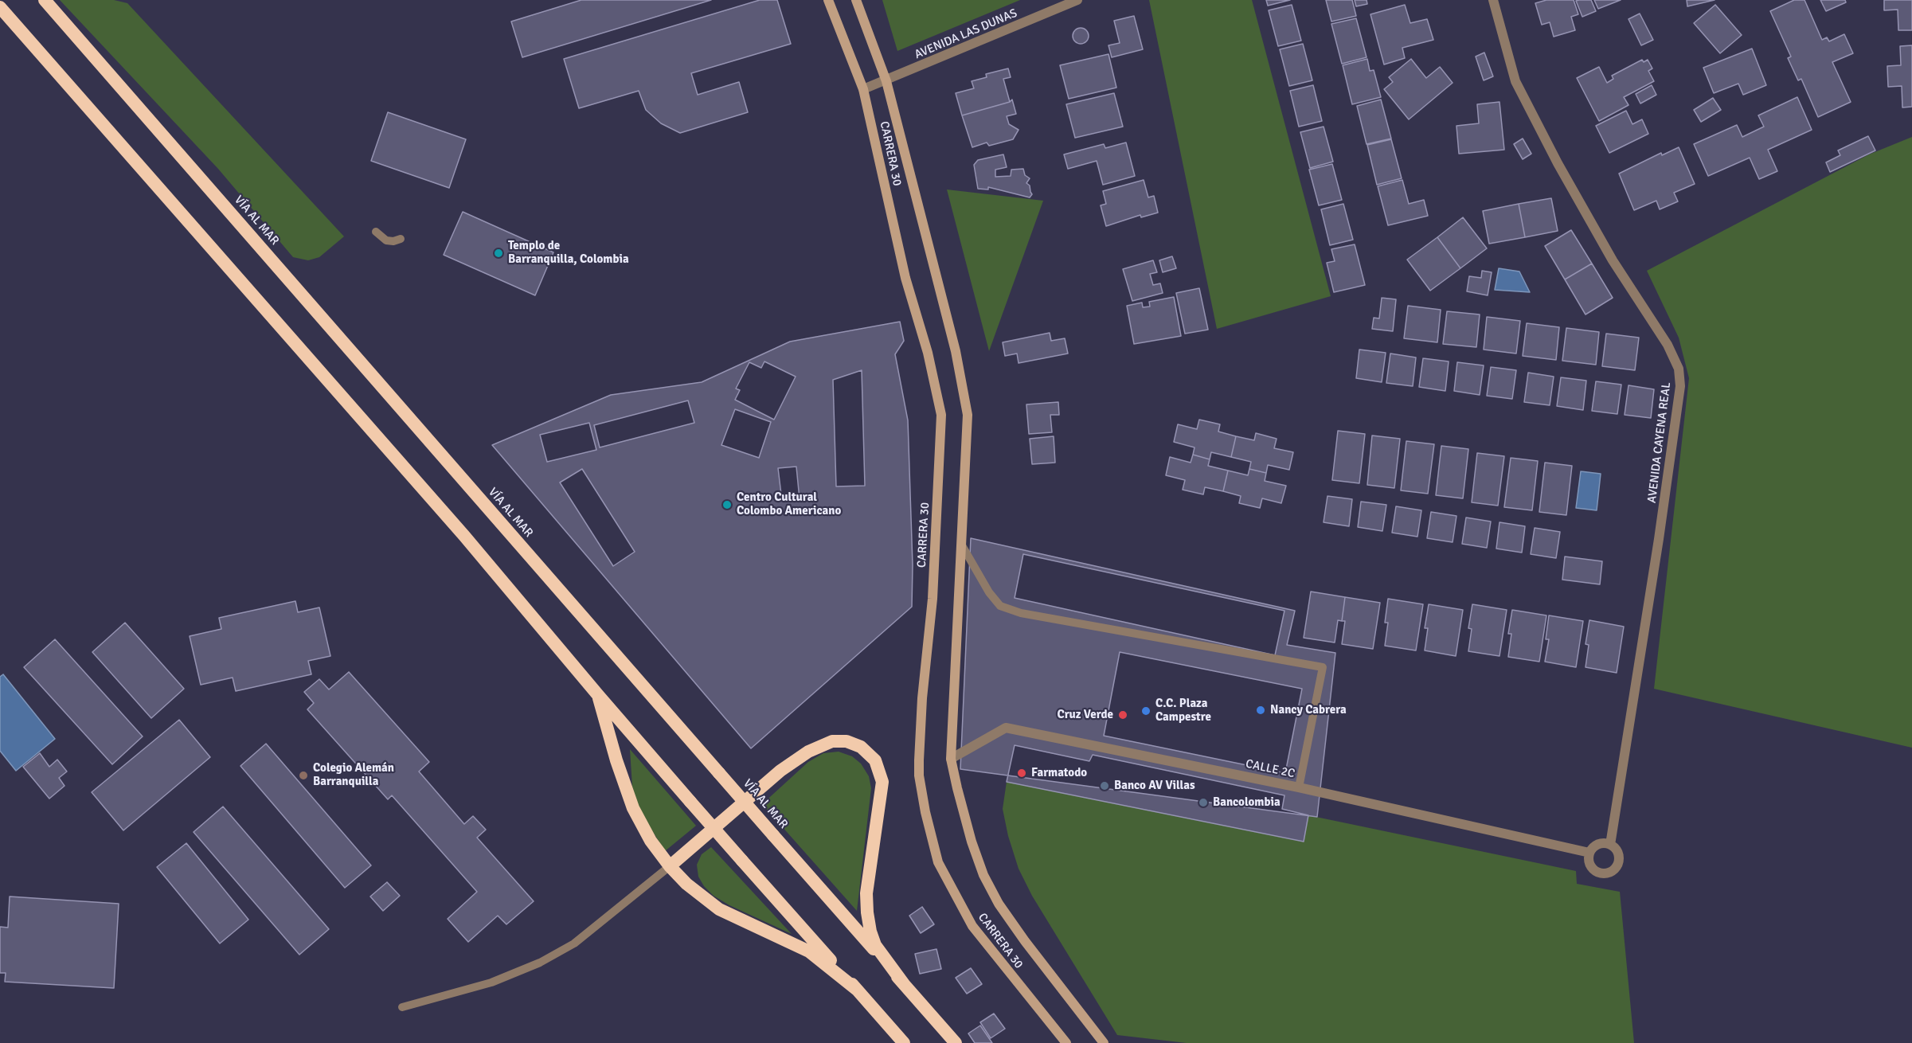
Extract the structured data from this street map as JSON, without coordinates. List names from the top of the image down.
{
  "streets": {
    "highway": ["VÍA AL MAR"],
    "main road": ["CARRERA 30"],
    "street": ["AVENIDA LAS DUNAS", "AVENIDA CAYENA REAL", "CALLE 2C"]
  },
  "crossings": [
    ["AVENIDA LAS DUNAS", "CARRERA 30"],
    ["CARRERA 30", "CALLE 2C"],
    ["AVENIDA CAYENA REAL", "CALLE 2C"]
  ],
  "places": [
    "Templo de Barranquilla, Colombia",
    "Centro Cultural Colombo Americano",
    "Nancy Cabrera",
    "C.C. Plaza Campestre",
    "Cruz Verde",
    "Farmatodo",
    "Colegio Alemán Barranquilla",
    "Banco AV Villas",
    "Bancolombia"
  ]
}
